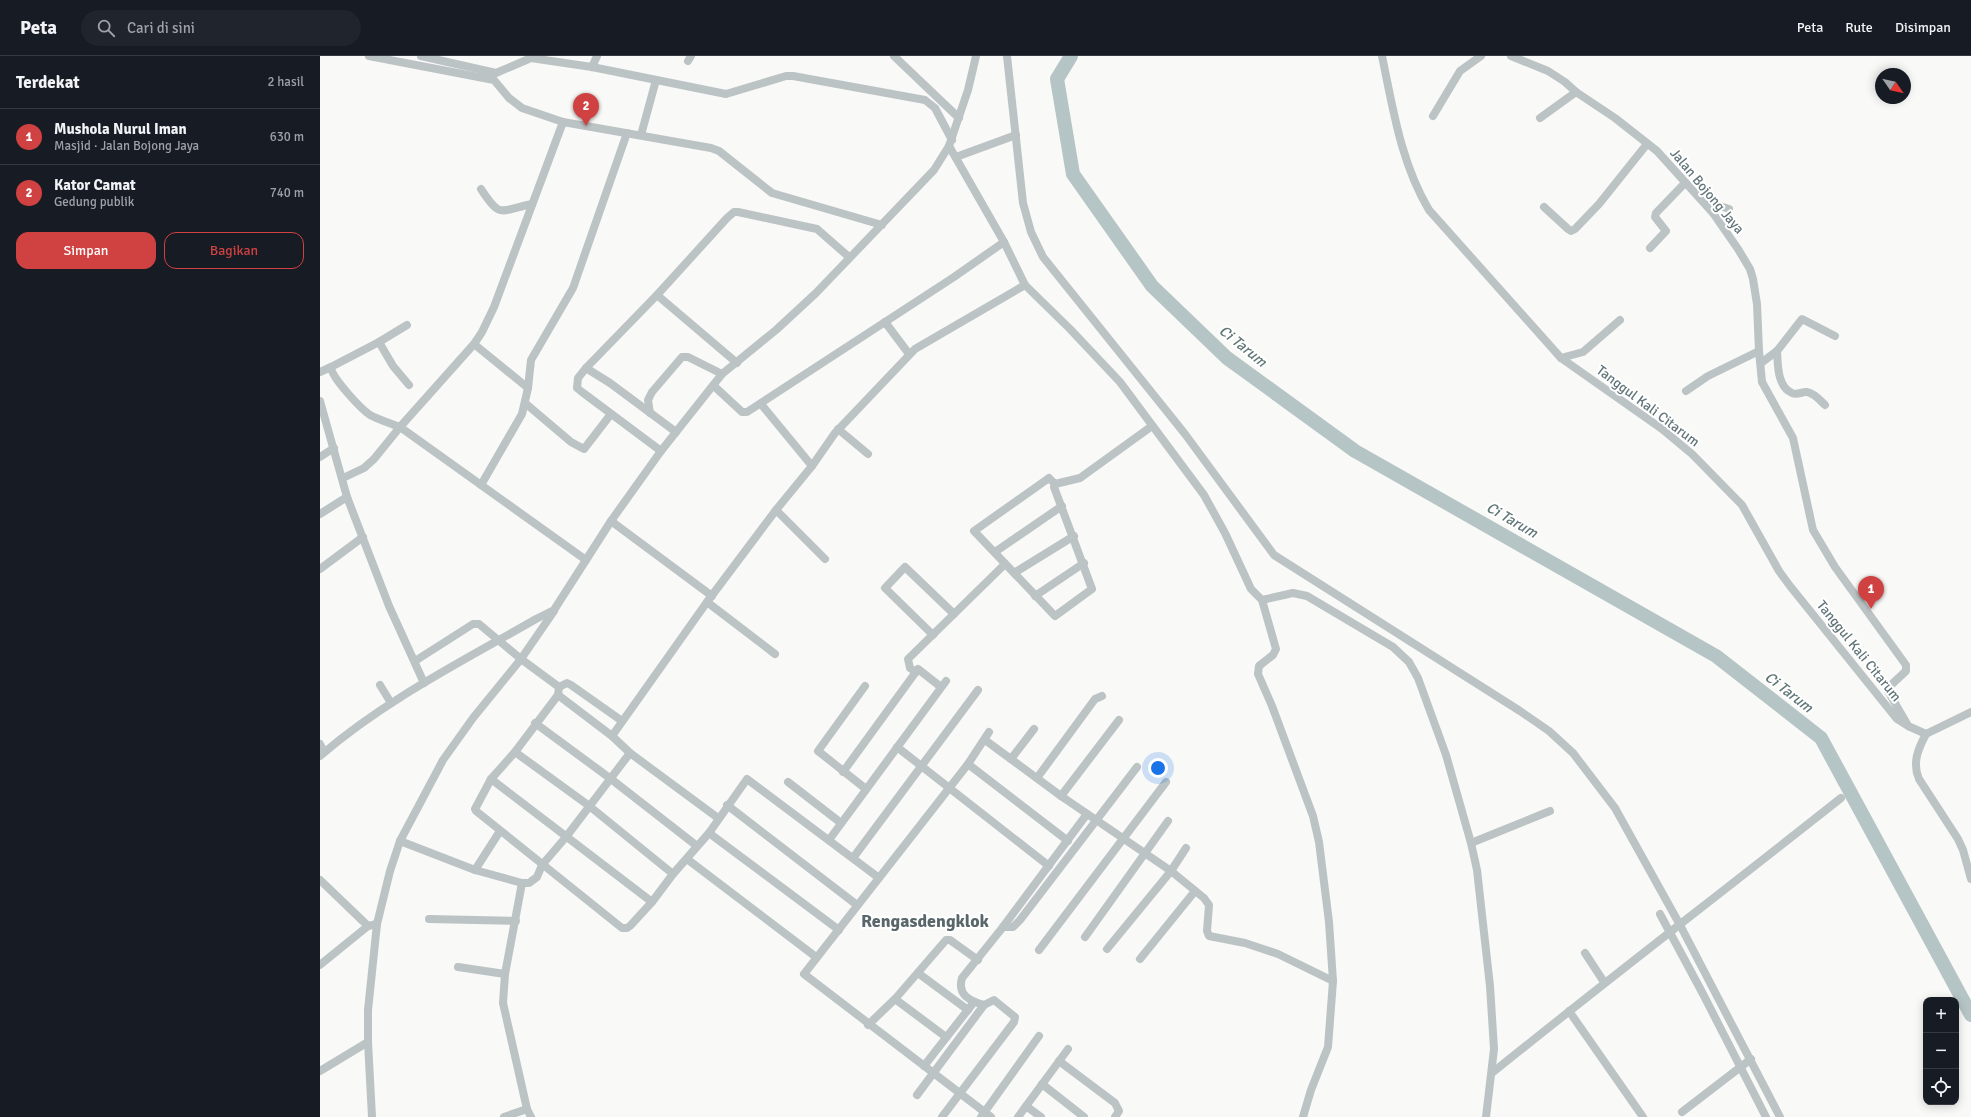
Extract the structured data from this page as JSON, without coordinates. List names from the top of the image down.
{
  "streets": {
    "street": ["Jalan Bojong Jaya", "Tanggul Kali Citarum"]
  },
  "crossings": [
    ["Jalan Bojong Jaya", "Tanggul Kali Citarum"]
  ],
  "districts": ["Rengasdengklok"],
  "water": ["Ci Tarum"],
  "north": "bottom right",
  "page": {
    "header": "Peta",
    "search": "Cari di sini",
    "nav": ["Peta", "Rute", "Disimpan"],
    "heading": ["Terdekat", "2 hasil"],
    "pins": ["2", "1"],
    "list": [
      {
        "mark": "1",
        "name": "Mushola Nurul Iman",
        "note": "Masjid · Jalan Bojong Jaya",
        "value": "630 m"
      },
      {
        "mark": "2",
        "name": "Kator Camat",
        "note": "Gedung publik",
        "value": "740 m"
      }
    ],
    "buttons": ["Simpan", "Bagikan"],
    "map_buttons": ["+", "−"]
  }
}
